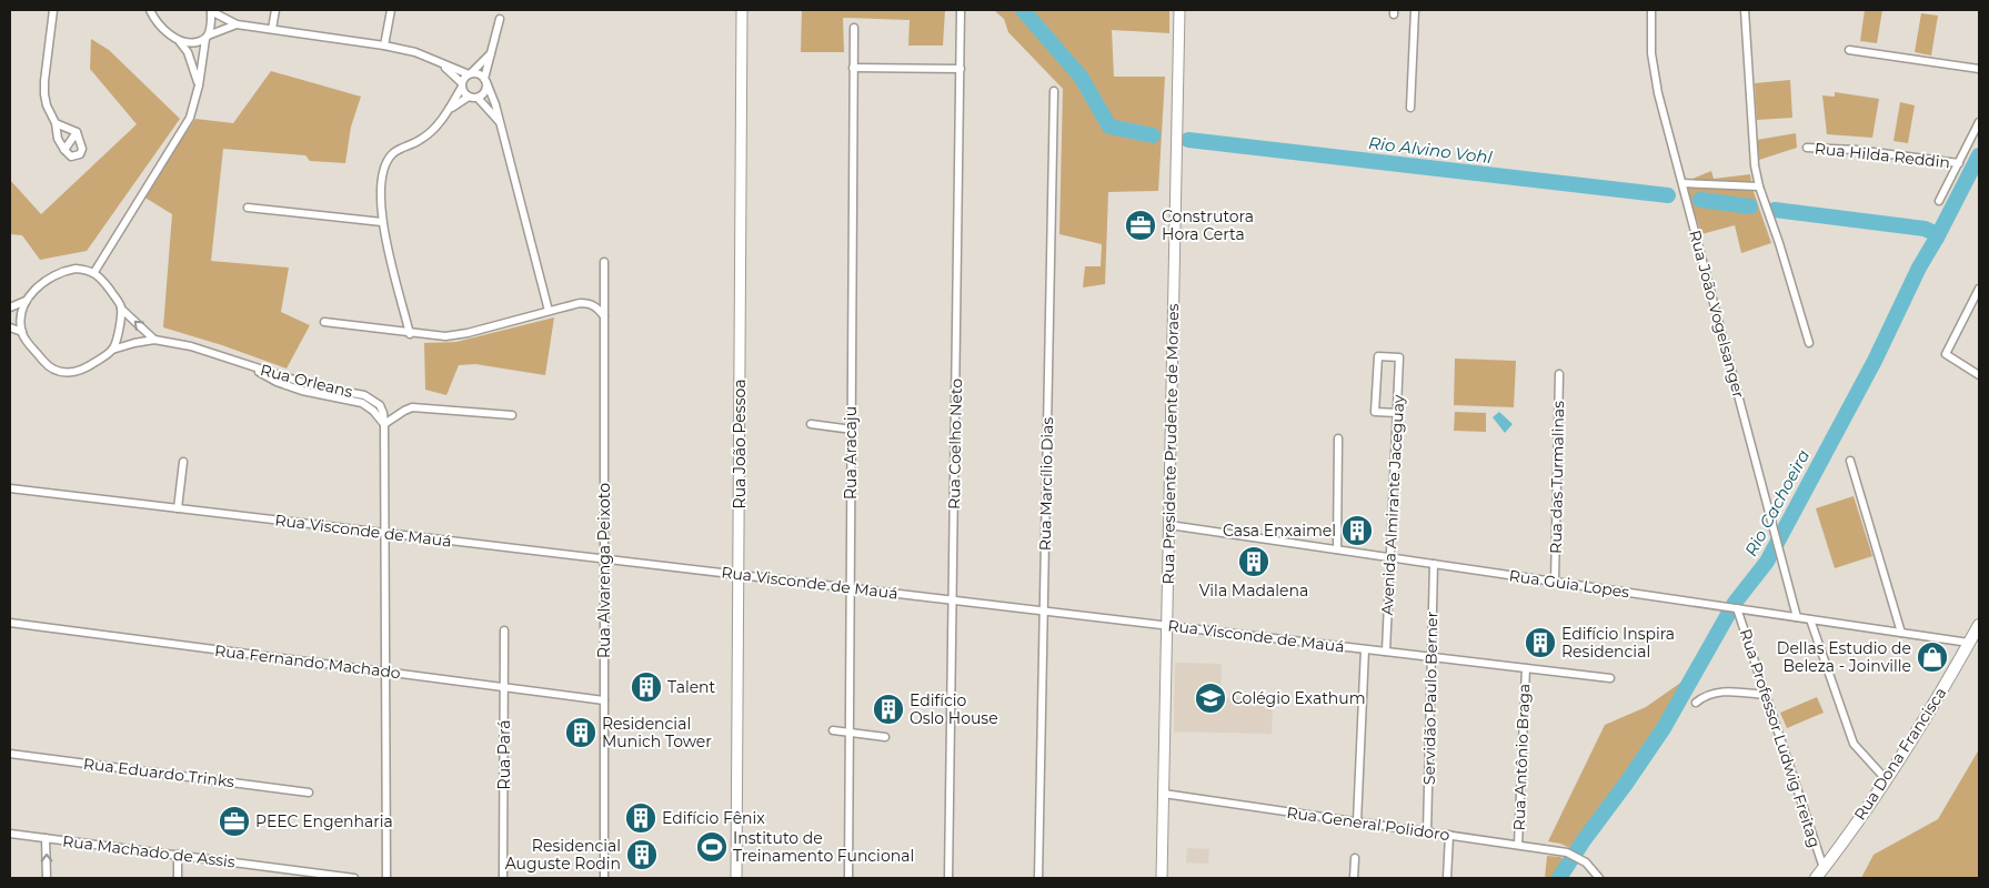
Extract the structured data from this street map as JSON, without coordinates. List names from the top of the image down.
{
  "streets": {
    "main road": ["Rua João Pessoa", "Rua Presidente Prudente de Moraes", "Rua Dona Francisca"],
    "street": [
      "Rua Hilda Reddin",
      "Rua João Vogelsanger",
      "Rua Orleans",
      "Rua Coelho Neto",
      "Rua Aracaju",
      "Rua das Turmalinas",
      "Rua Marcílio Dias",
      "Avenida Almirante Jaceguay",
      "Rua Visconde de Mauá",
      "Rua Alvarenga Peixoto",
      "Rua Guia Lopes",
      "Rua Fernando Machado",
      "Servidão Paulo Berner",
      "Rua Professor Ludwig Freitag",
      "Rua Pará",
      "Rua Antônio Braga",
      "Rua Eduardo Trinks",
      "Rua General Polidoro",
      "Rua Machado de Assis"
    ]
  },
  "crossings": [
    ["Rua João Vogelsanger", "Rua Guia Lopes"],
    ["Rua João Pessoa", "Rua Visconde de Mauá"],
    ["Rua Coelho Neto", "Rua Visconde de Mauá"],
    ["Rua Presidente Prudente de Moraes", "Rua Visconde de Mauá"],
    ["Rua Presidente Prudente de Moraes", "Rua Guia Lopes"],
    ["Rua Presidente Prudente de Moraes", "Rua General Polidoro"],
    ["Rua Aracaju", "Rua Visconde de Mauá"],
    ["Rua das Turmalinas", "Rua Guia Lopes"],
    ["Rua Marcílio Dias", "Rua Visconde de Mauá"],
    ["Avenida Almirante Jaceguay", "Rua Visconde de Mauá"],
    ["Avenida Almirante Jaceguay", "Rua Guia Lopes"],
    ["Rua Visconde de Mauá", "Rua Alvarenga Peixoto"],
    ["Rua Visconde de Mauá", "Servidão Paulo Berner"],
    ["Rua Visconde de Mauá", "Rua Antônio Braga"],
    ["Rua Alvarenga Peixoto", "Rua Fernando Machado"],
    ["Rua Guia Lopes", "Servidão Paulo Berner"],
    ["Rua Guia Lopes", "Rua Professor Ludwig Freitag"],
    ["Rua Guia Lopes", "Rua Dona Francisca"],
    ["Rua Fernando Machado", "Rua Pará"],
    ["Servidão Paulo Berner", "Rua General Polidoro"],
    ["Rua Professor Ludwig Freitag", "Rua Dona Francisca"],
    ["Rua Antônio Braga", "Rua General Polidoro"]
  ],
  "water": ["Rio Alvino Vohl", "Rio Cachoeira"],
  "places": {
    "office": ["Construtora Hora Certa", "PEEC Engenharia"],
    "building": [
      "Casa Enxaimel",
      "Vila Madalena",
      "Edifício Inspira Residencial",
      "Talent",
      "Edifício Oslo House",
      "Residencial Munich Tower",
      "Edifício Fênix",
      "Residencial Auguste Rodin"
    ],
    "shop": ["Dellas Estudio de Beleza - Joinville"],
    "school or university": ["Colégio Exathum"],
    "sports": ["Instituto de Treinamento Funcional"]
  }
}
